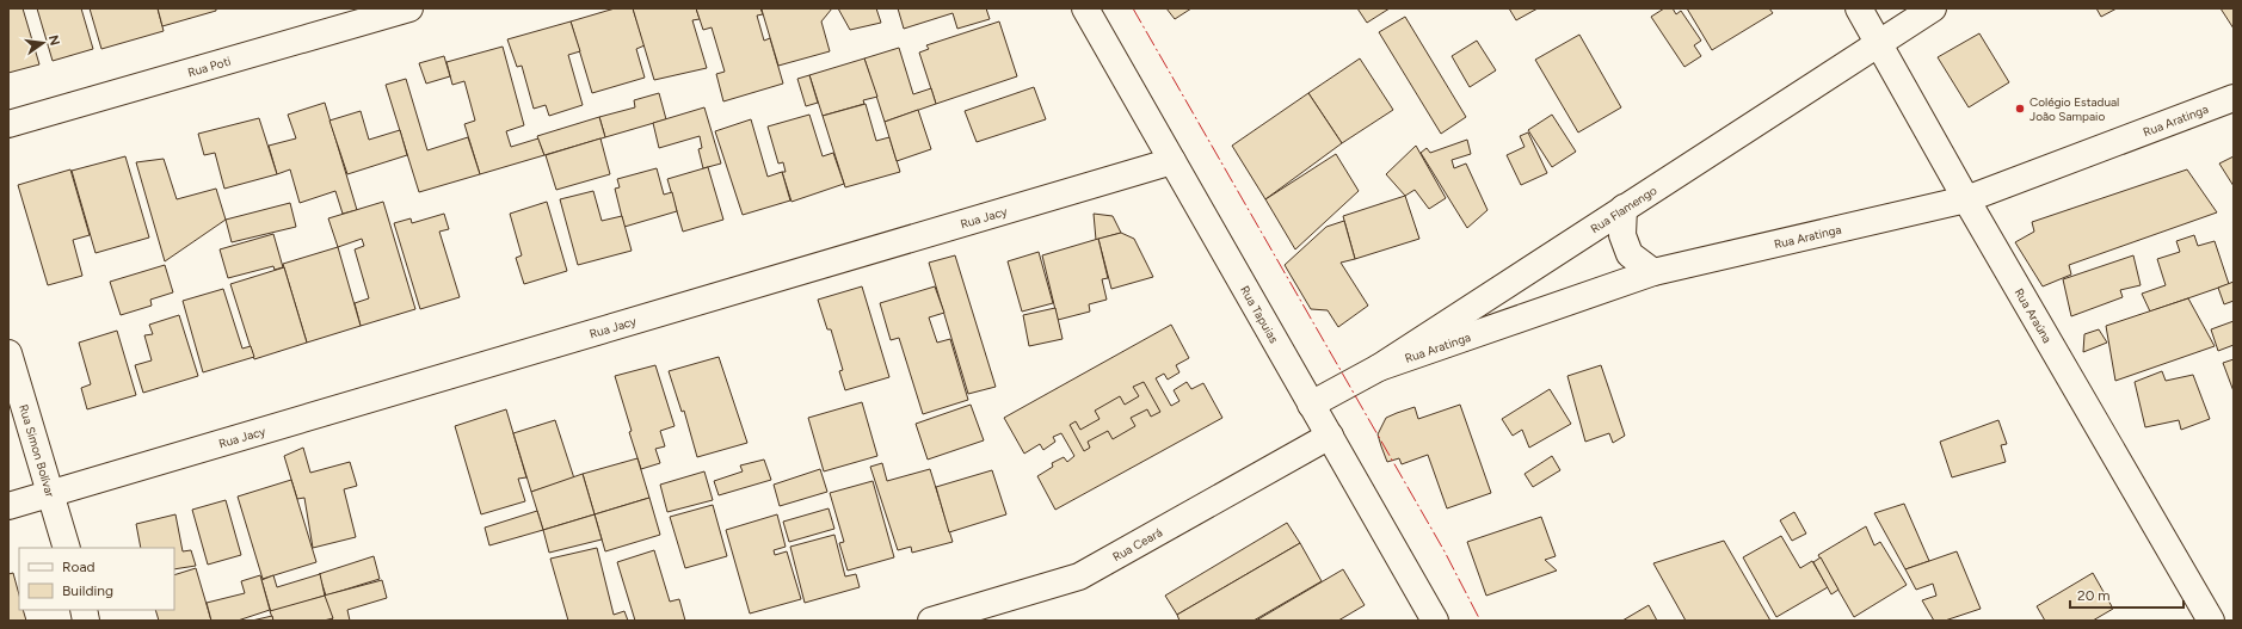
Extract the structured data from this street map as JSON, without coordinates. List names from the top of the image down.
{
  "streets": {
    "street": [
      "Rua Poti",
      "Rua Aratinga",
      "Rua Flamengo",
      "Rua Jacy",
      "Rua Tapuias",
      "Rua Araúna",
      "Rua Simon Bolívar",
      "Rua Ceará"
    ]
  },
  "crossings": [
    ["Rua Aratinga", "Rua Flamengo"],
    ["Rua Aratinga", "Rua Araúna"],
    ["Rua Flamengo", "Rua Tapuias"],
    ["Rua Flamengo", "Rua Araúna"],
    ["Rua Jacy", "Rua Tapuias"],
    ["Rua Jacy", "Rua Simon Bolívar"],
    ["Rua Tapuias", "Rua Ceará"]
  ],
  "places": ["Colégio Estadual João Sampaio"],
  "legend": ["Road", "Building"],
  "scale_bar": "20 m",
  "north": "right"
}
